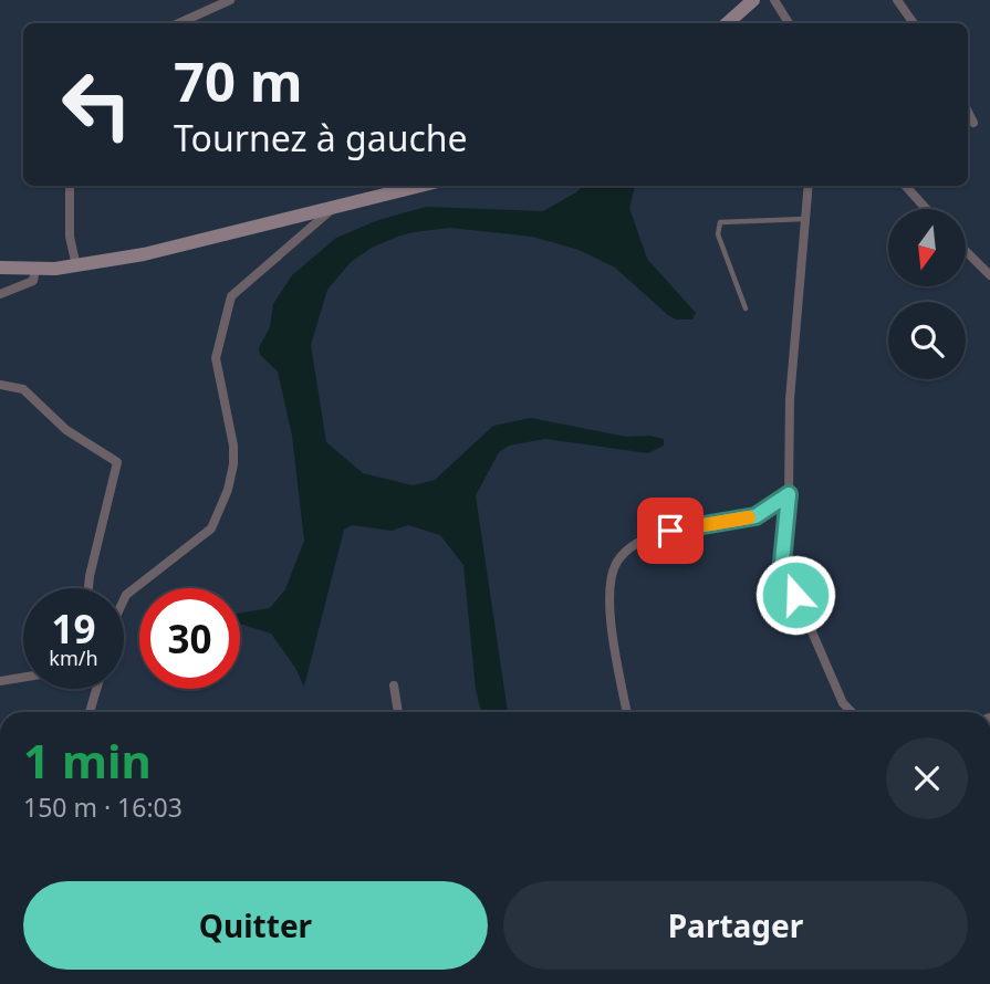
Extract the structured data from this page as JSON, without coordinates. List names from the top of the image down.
{
  "north": "bottom",
  "page": {
    "turn": ["70 m", "Tournez à gauche"],
    "speed": "19 km/h",
    "limit": "30",
    "heading": ["1 min", "150 m · 16:03"],
    "buttons": ["Quitter", "Partager"]
  }
}
